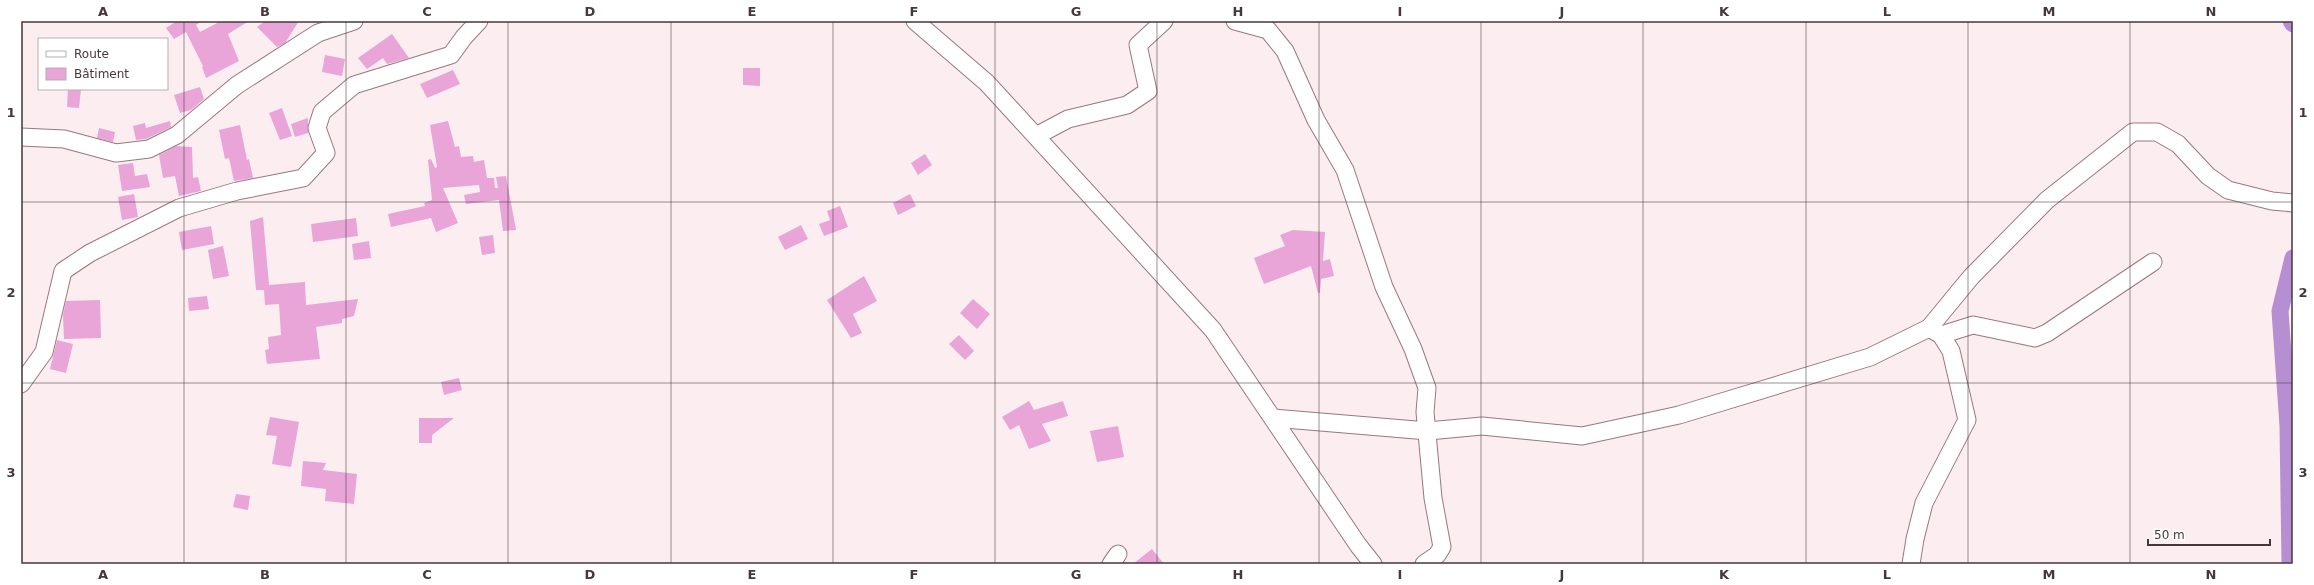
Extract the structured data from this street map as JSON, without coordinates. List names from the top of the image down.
{
  "legend": ["Route", "Bâtiment"],
  "scale_bar": "50 m",
  "grid": {
    "columns": [
      "A",
      "B",
      "C",
      "D",
      "E",
      "F",
      "G",
      "H",
      "I",
      "J",
      "K",
      "L",
      "M",
      "N"
    ],
    "rows": ["1", "2", "3"]
  }
}
